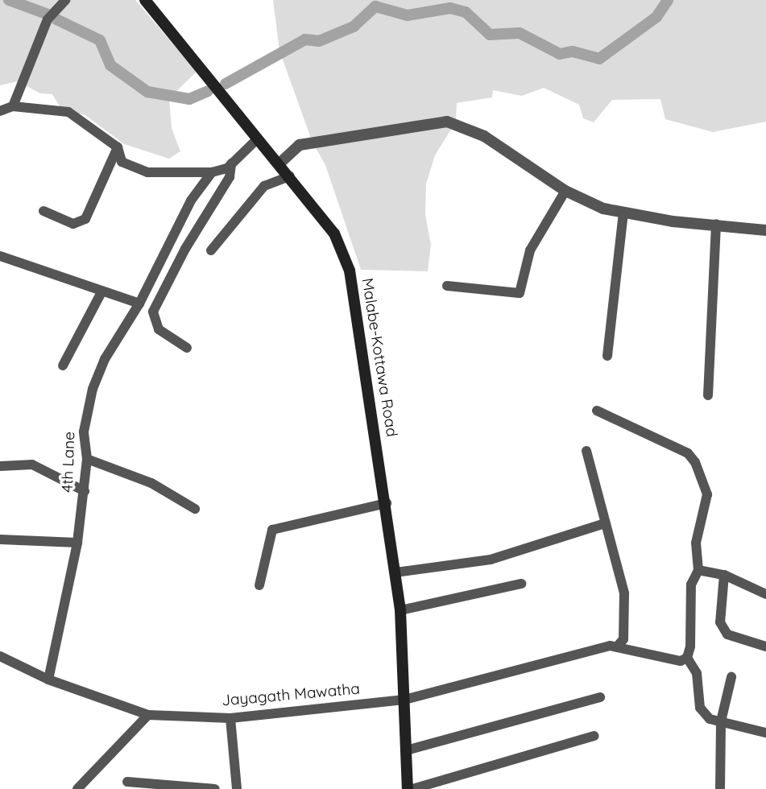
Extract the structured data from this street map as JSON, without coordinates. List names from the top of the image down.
{
  "streets": {
    "main road": ["Malabe-Kottawa Road"],
    "street": ["4th Lane", "Jayagath Mawatha"]
  },
  "crossings": [
    ["Malabe-Kottawa Road", "Jayagath Mawatha"],
    ["4th Lane", "Jayagath Mawatha"]
  ]
}
